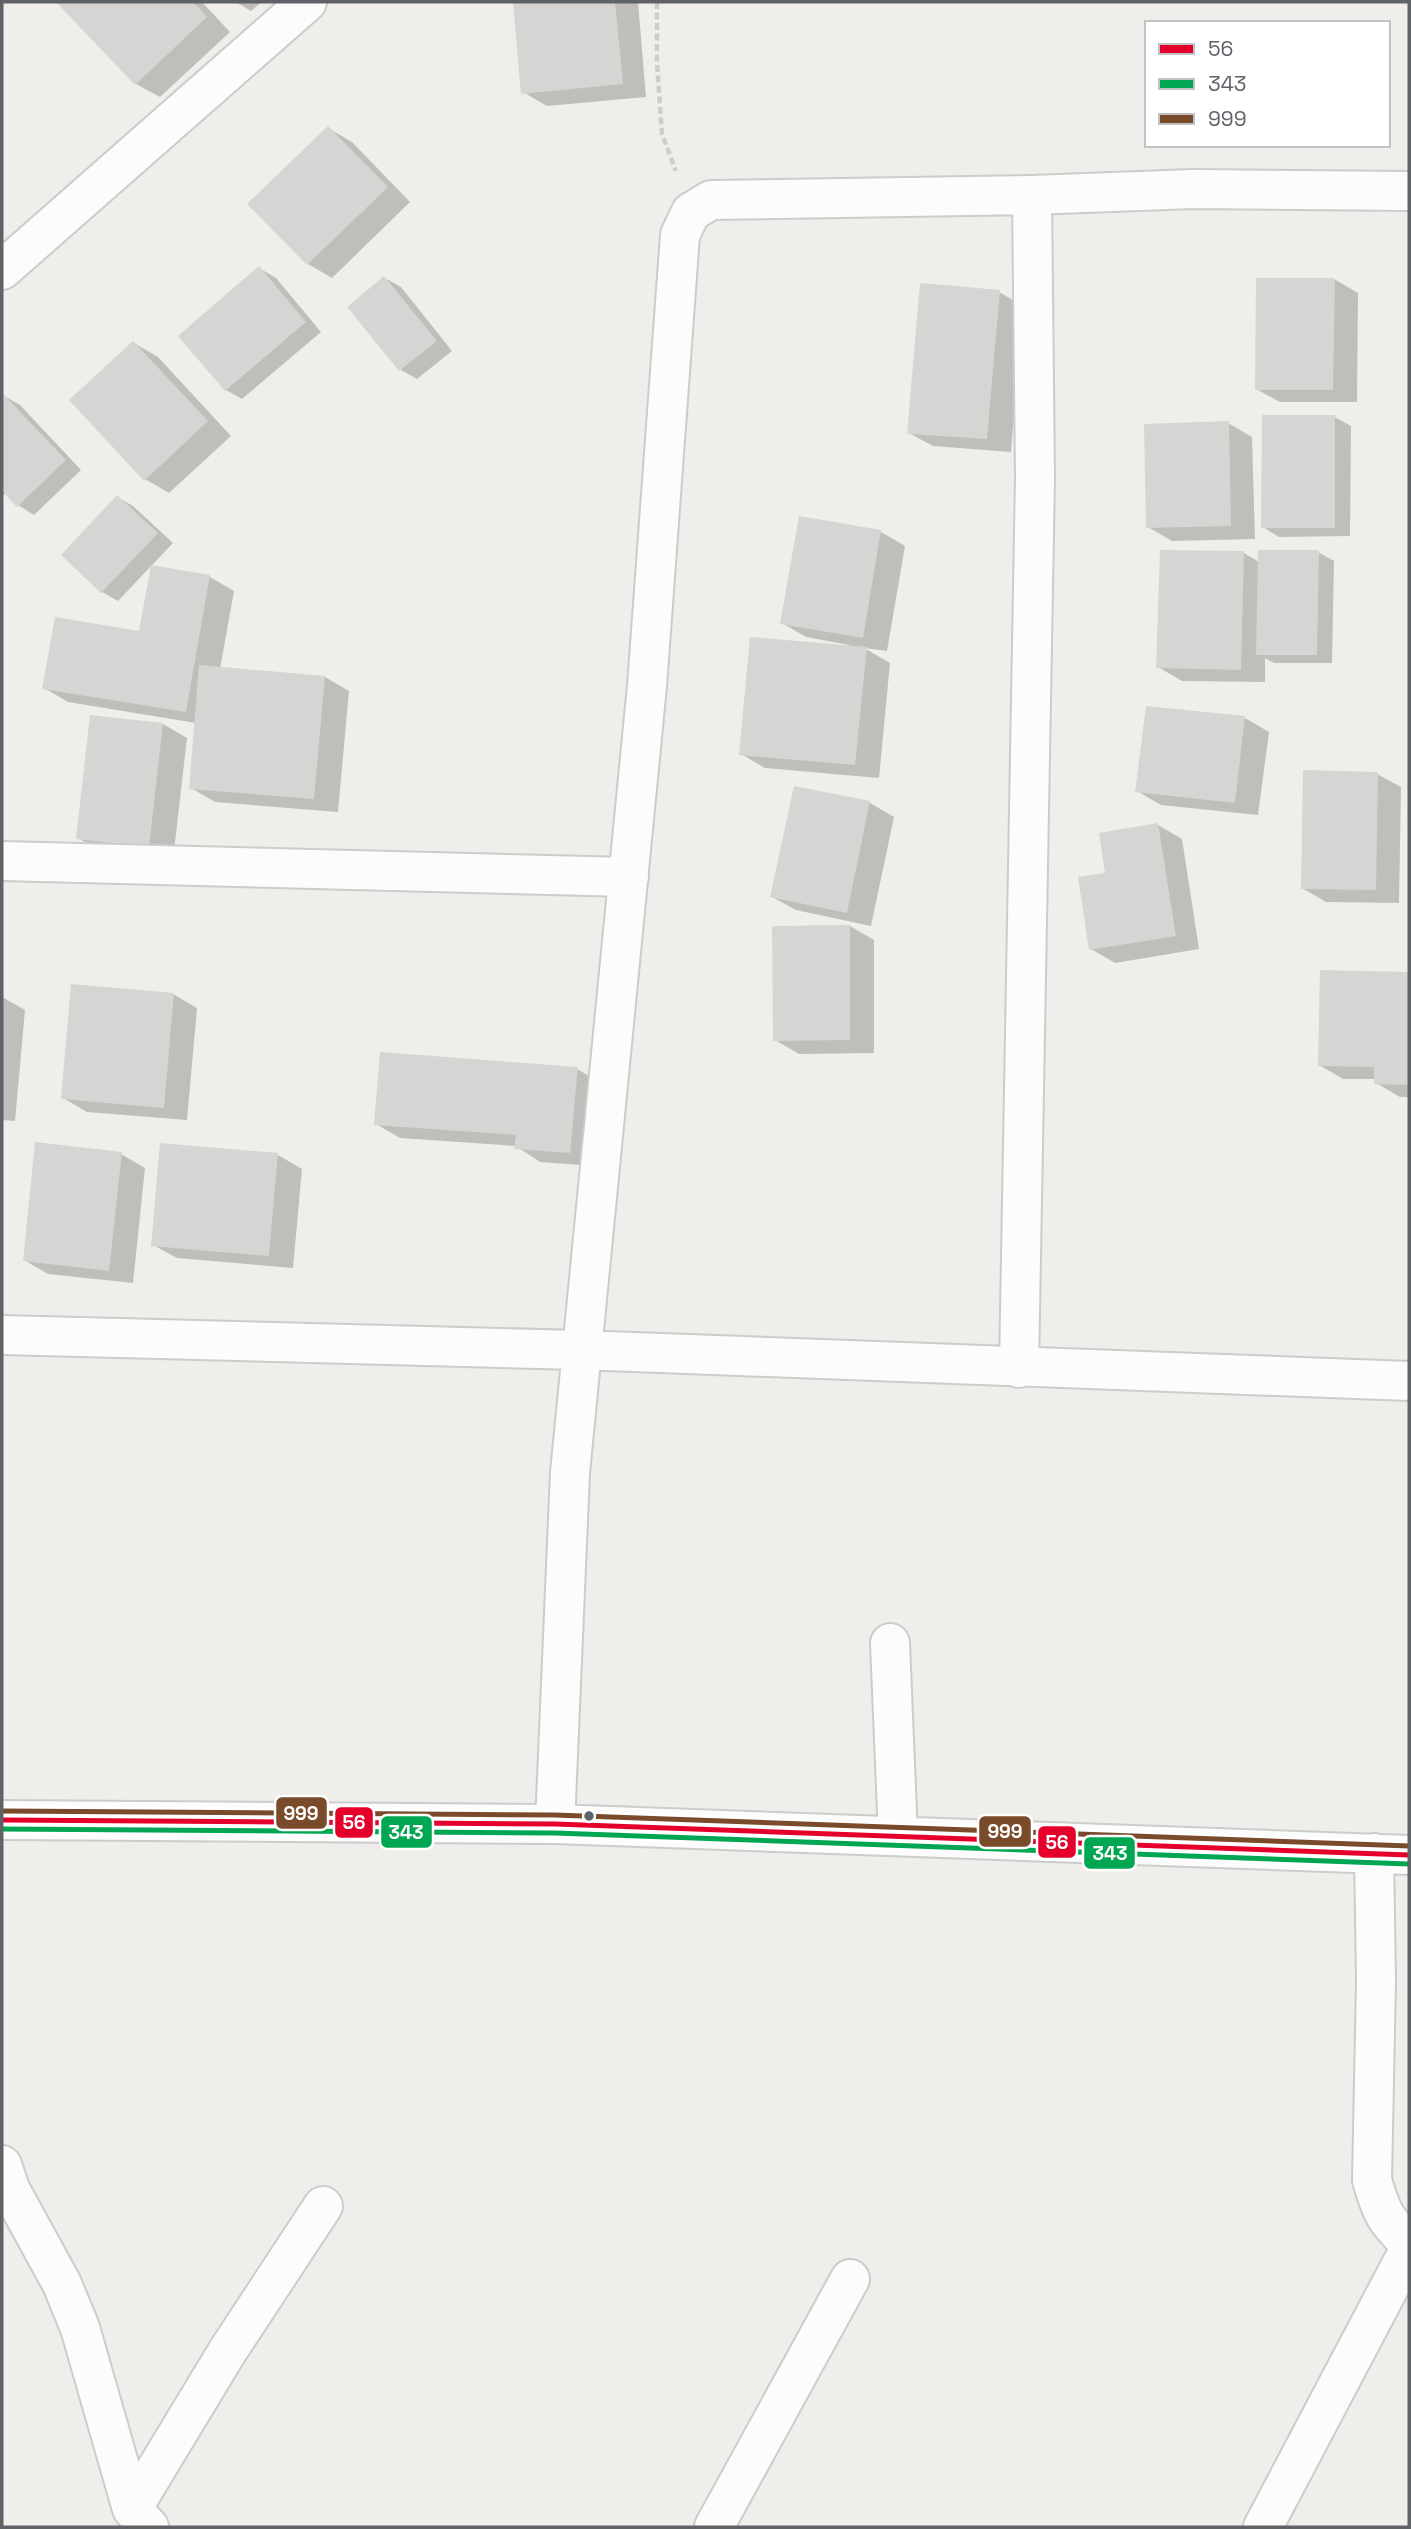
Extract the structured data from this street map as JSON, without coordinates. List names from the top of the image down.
{
  "lines": ["transit line 999", "transit line 56", "transit line 343"],
  "legend": ["56", "343", "999"]
}
